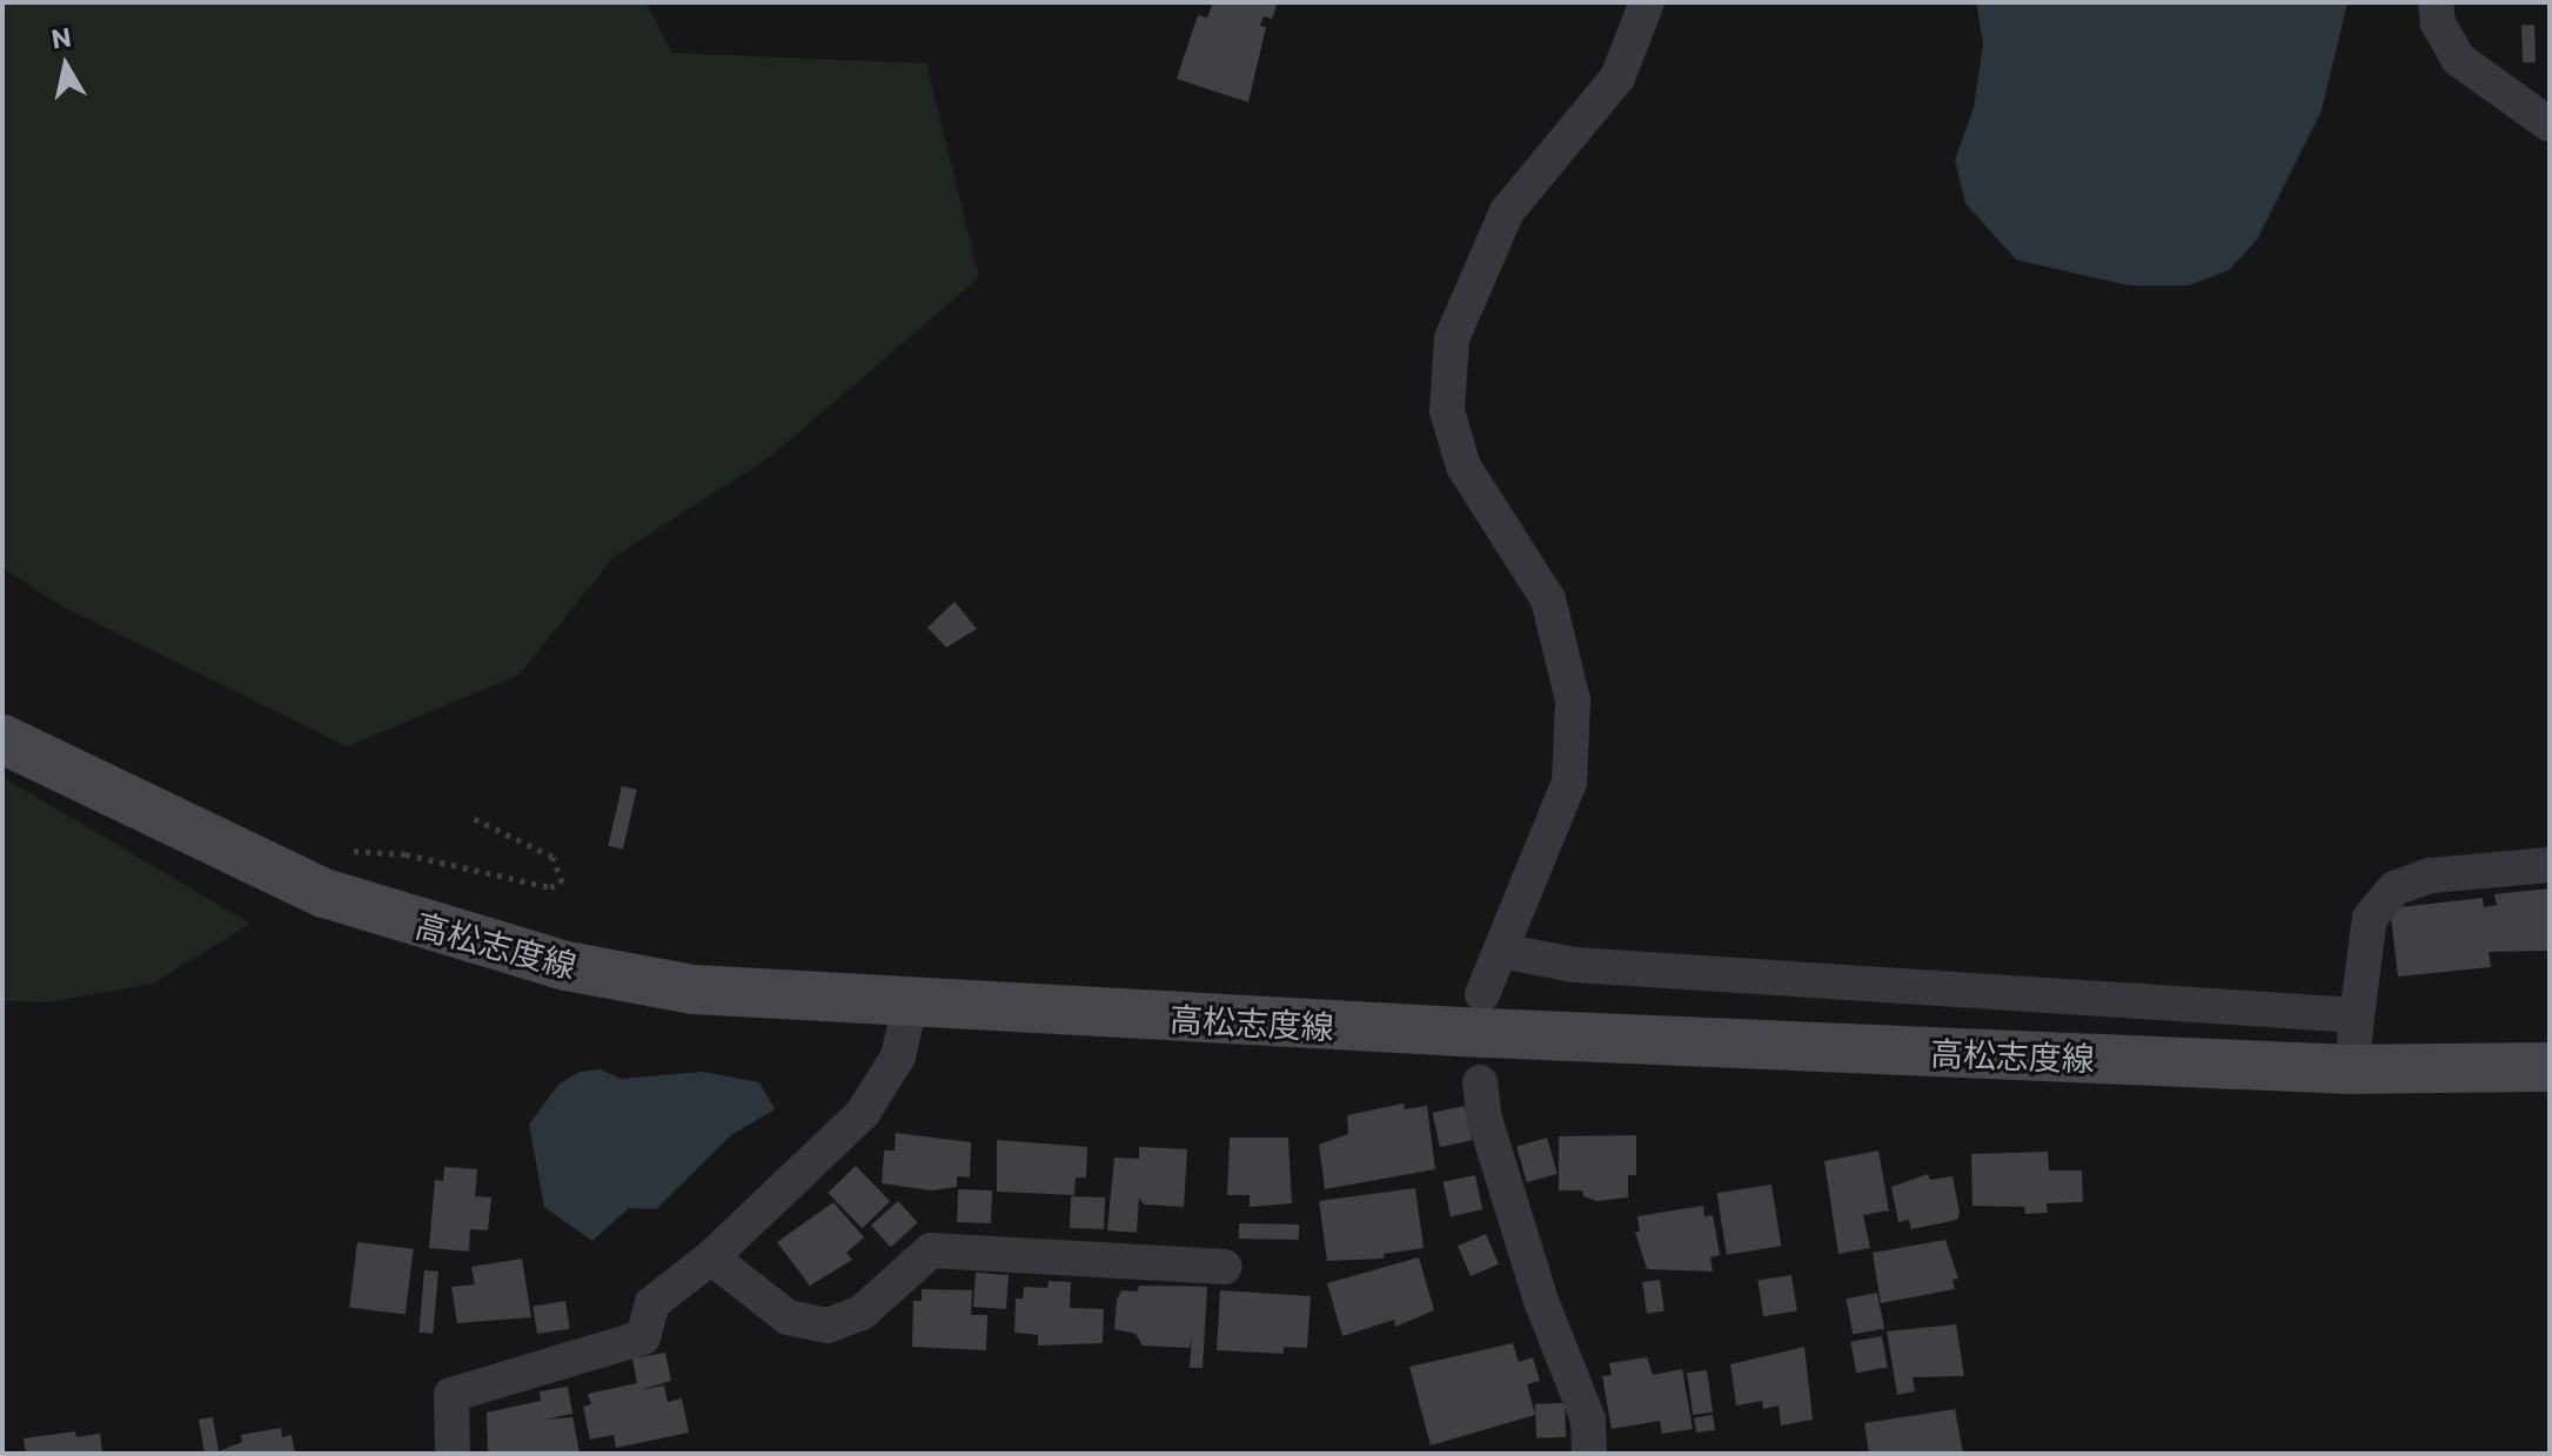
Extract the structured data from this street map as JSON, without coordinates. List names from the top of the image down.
{
  "streets": {
    "main road": ["高松志度線"]
  },
  "north": "top"
}
